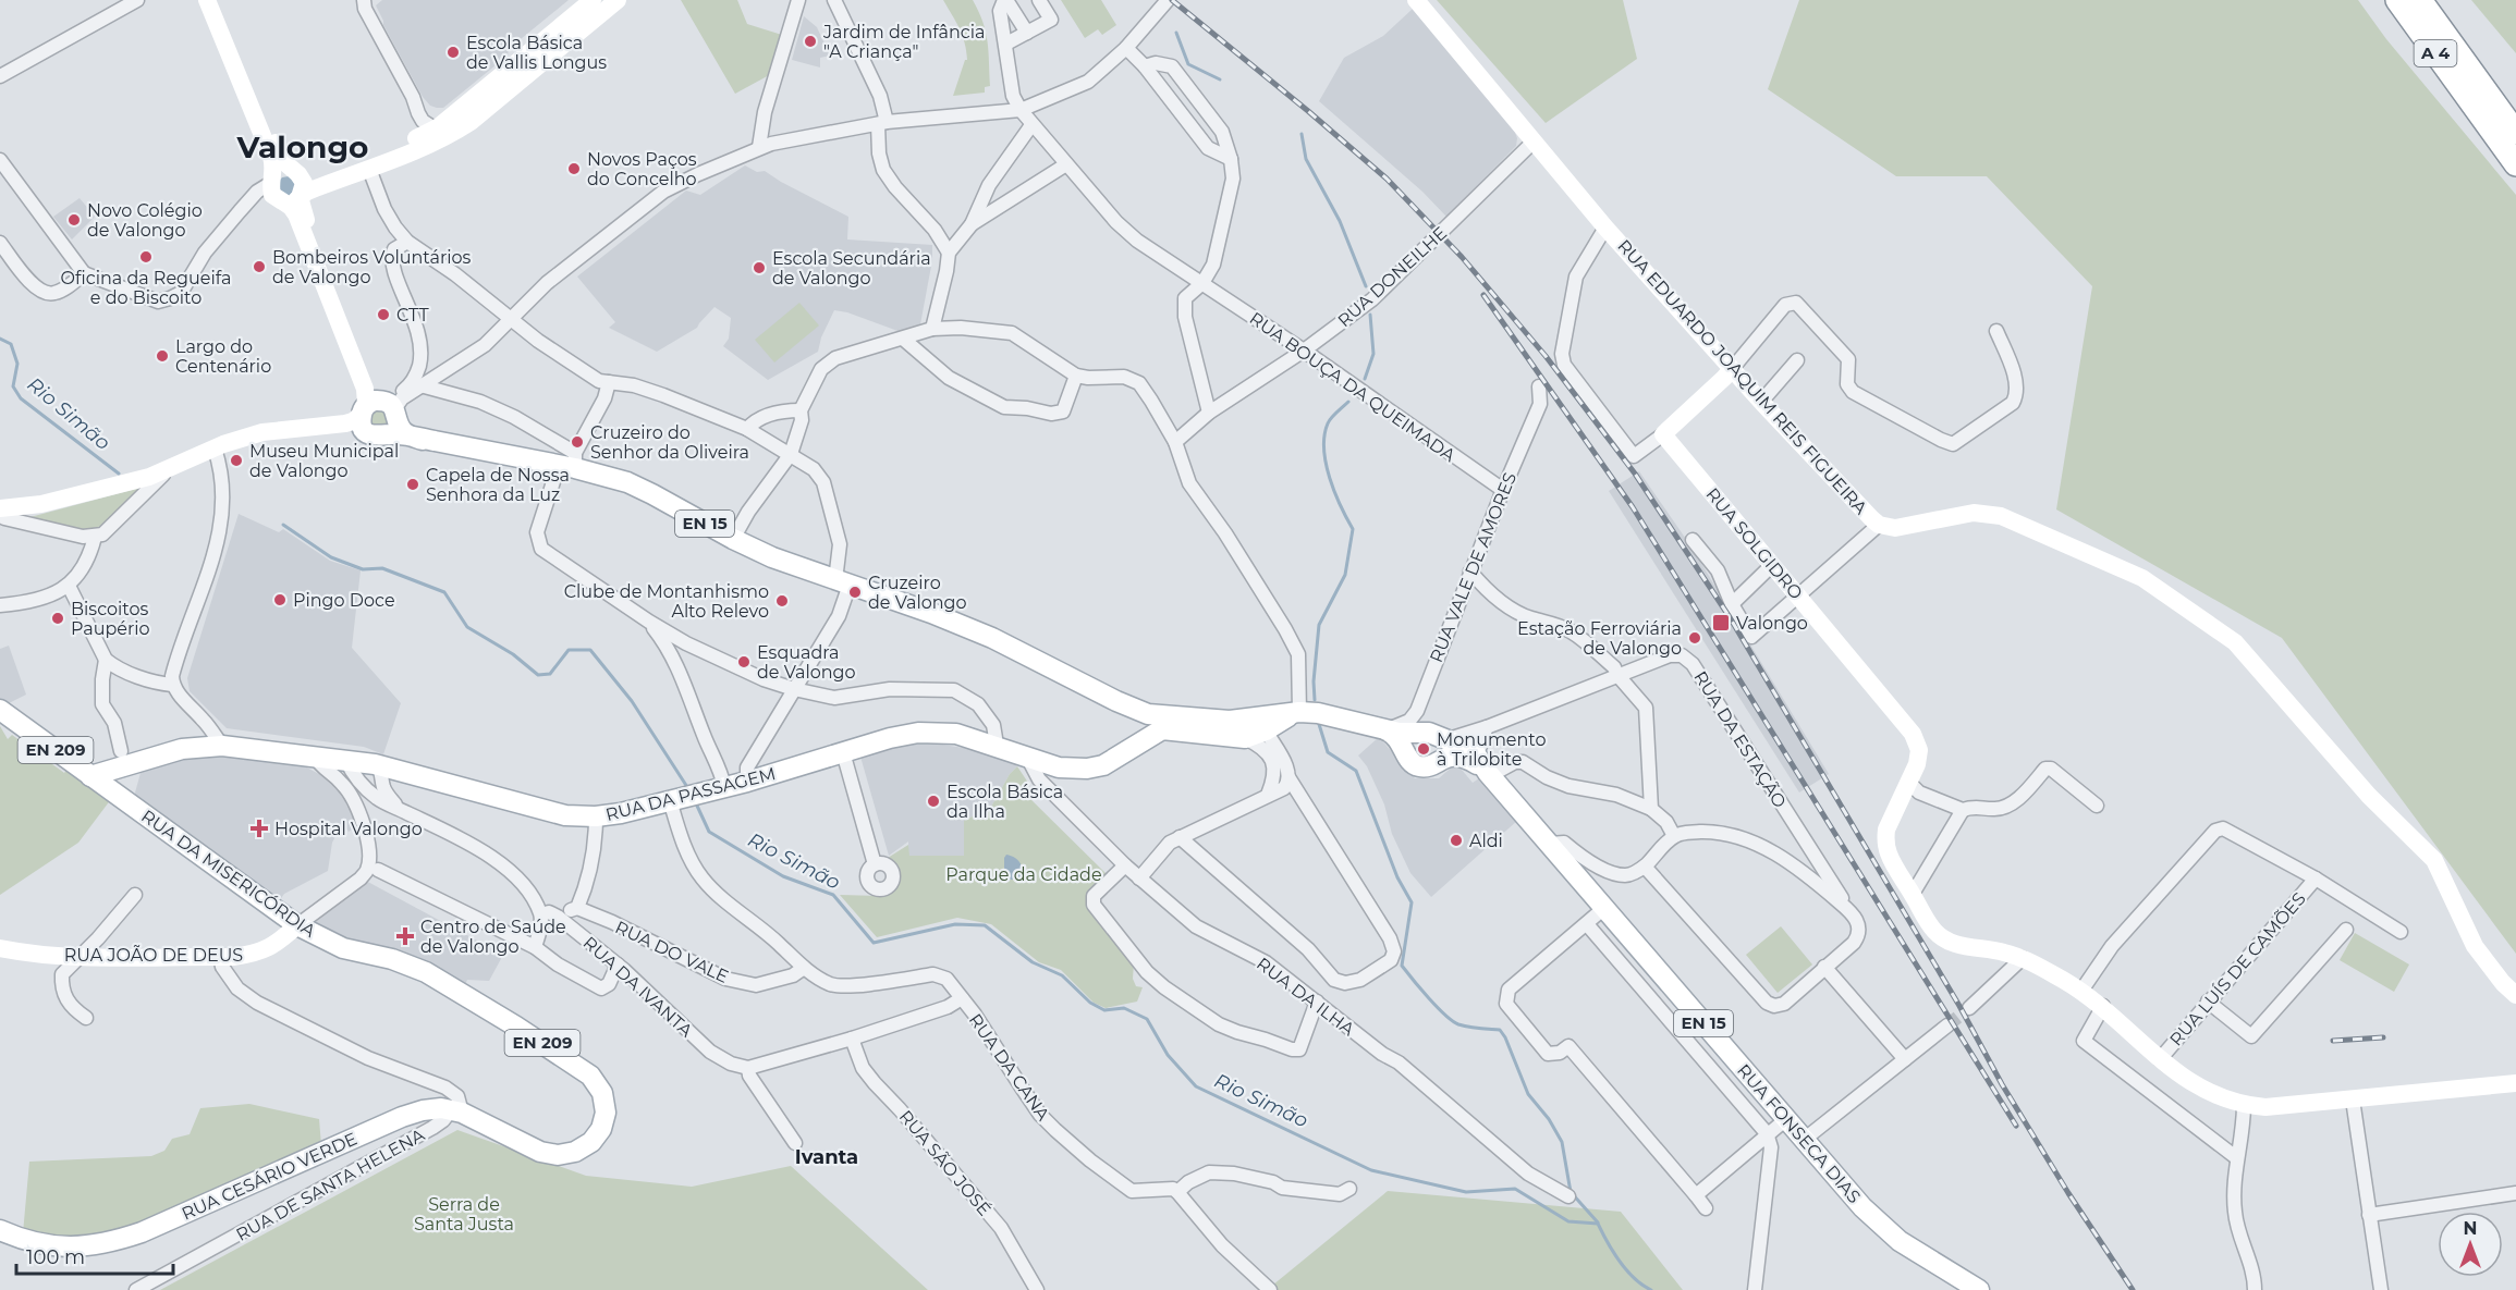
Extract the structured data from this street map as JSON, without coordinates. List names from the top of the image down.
{
  "streets": {
    "highway": ["A 4"],
    "main road": [
      "RUA EDUARDO JOAQUIM REIS FIGUEIRA",
      "EN 15",
      "RUA SOLGIDRO",
      "EN 209",
      "RUA DA PASSAGEM",
      "RUA DA MISERICÓRDIA",
      "RUA JOÃO DE DEUS",
      "RUA FONSECA DIAS",
      "RUA CESÁRIO VERDE"
    ],
    "street": [
      "RUA DONEILHE",
      "RUA BOUÇA DA QUEIMADA",
      "RUA VALE DE AMORES",
      "RUA DA ESTAÇÃO",
      "RUA DO VALE",
      "RUA LUÍS DE CAMÕES",
      "RUA DA IVANTA",
      "RUA DA ILHA",
      "RUA DA CANA",
      "RUA SÃO JOSÉ",
      "RUA DE SANTA HELENA"
    ]
  },
  "crossings": [
    ["RUA DONEILHE", "RUA EDUARDO JOAQUIM REIS FIGUEIRA"],
    ["RUA DONEILHE", "RUA BOUÇA DA QUEIMADA"],
    ["RUA BOUÇA DA QUEIMADA", "RUA VALE DE AMORES"],
    ["RUA SOLGIDRO", "RUA LUÍS DE CAMÕES"],
    ["RUA VALE DE AMORES", "RUA DA ESTAÇÃO"],
    ["RUA VALE DE AMORES", "RUA FONSECA DIAS"],
    ["RUA DA ESTAÇÃO", "RUA FONSECA DIAS"],
    ["RUA DA PASSAGEM", "RUA DA MISERICÓRDIA"],
    ["RUA DA PASSAGEM", "RUA DA ILHA"],
    ["RUA DA PASSAGEM", "RUA DA CANA"],
    ["RUA DA MISERICÓRDIA", "RUA JOÃO DE DEUS"],
    ["RUA DA MISERICÓRDIA", "RUA CESÁRIO VERDE"],
    ["RUA DA MISERICÓRDIA", "RUA DE SANTA HELENA"],
    ["RUA DO VALE", "RUA DA CANA"],
    ["RUA CESÁRIO VERDE", "RUA DE SANTA HELENA"]
  ],
  "districts": ["Valongo", "Ivanta"],
  "water": ["Rio Simão"],
  "parks": ["Parque da Cidade", "Serra de Santa Justa"],
  "places": {
    "other": [
      "Jardim de Infância \"A Criança\"",
      "Escola Básica de Vallis Longus",
      "Novos Paços do Concelho",
      "Novo Colégio de Valongo",
      "Oficina da Regueifa e do Biscoito",
      "Bombeiros Voluntários de Valongo",
      "Escola Secundária de Valongo",
      "CTT",
      "Largo do Centenário",
      "Cruzeiro do Senhor da Oliveira",
      "Museu Municipal de Valongo",
      "Capela de Nossa Senhora da Luz",
      "Cruzeiro de Valongo",
      "Pingo Doce",
      "Clube de Montanhismo Alto Relevo",
      "Biscoitos Paupério",
      "Estação Ferroviária de Valongo",
      "Esquadra de Valongo",
      "Monumento à Trilobite",
      "Escola Básica da Ilha",
      "Aldi"
    ],
    "transit": ["Valongo"],
    "health": ["Hospital Valongo", "Centro de Saúde de Valongo"]
  },
  "scale_bar": "100 m",
  "north": "top"
}
